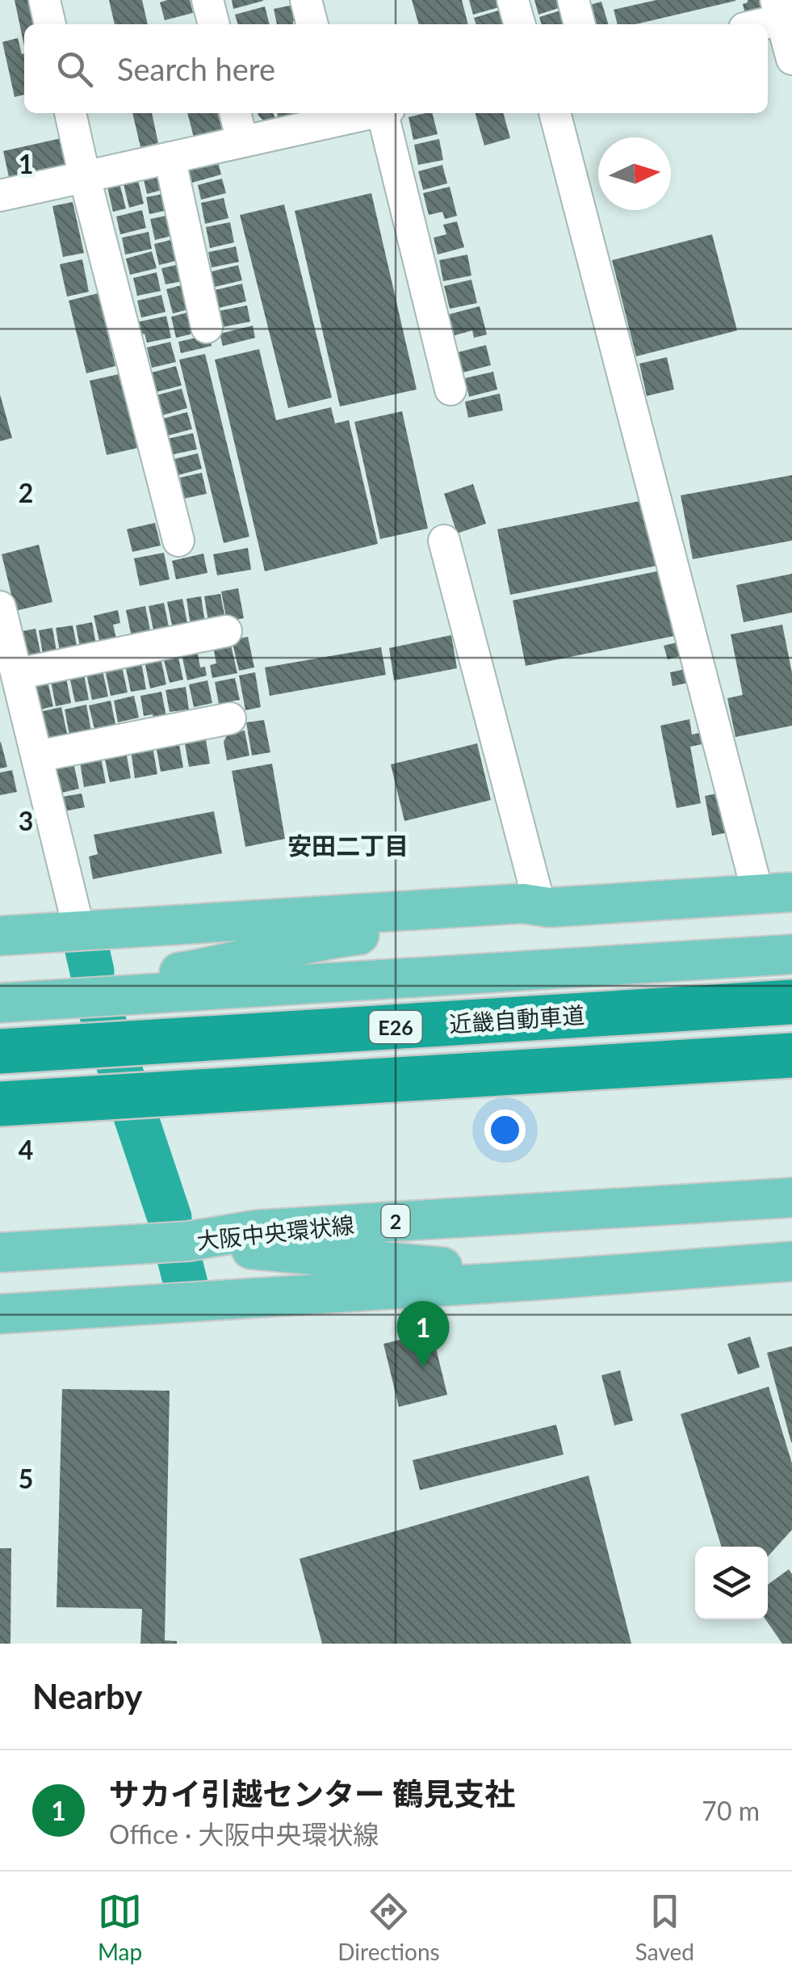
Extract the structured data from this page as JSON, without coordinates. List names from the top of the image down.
{
  "streets": {
    "highway": ["近畿自動車道", "E26"],
    "main road": ["2", "大阪中央環状線"]
  },
  "districts": ["安田二丁目"],
  "north": "right",
  "page": {
    "search": "Search here",
    "pins": "1",
    "heading": "Nearby",
    "list": [
      {
        "mark": "1",
        "name": "サカイ引越センター 鶴見支社",
        "note": "Office · 大阪中央環状線",
        "value": "70 m"
      }
    ],
    "nav": ["Map", "Directions", "Saved"]
  },
  "grid": {
    "rows": [
      "1",
      "2",
      "3",
      "4",
      "5"
    ]
  }
}
